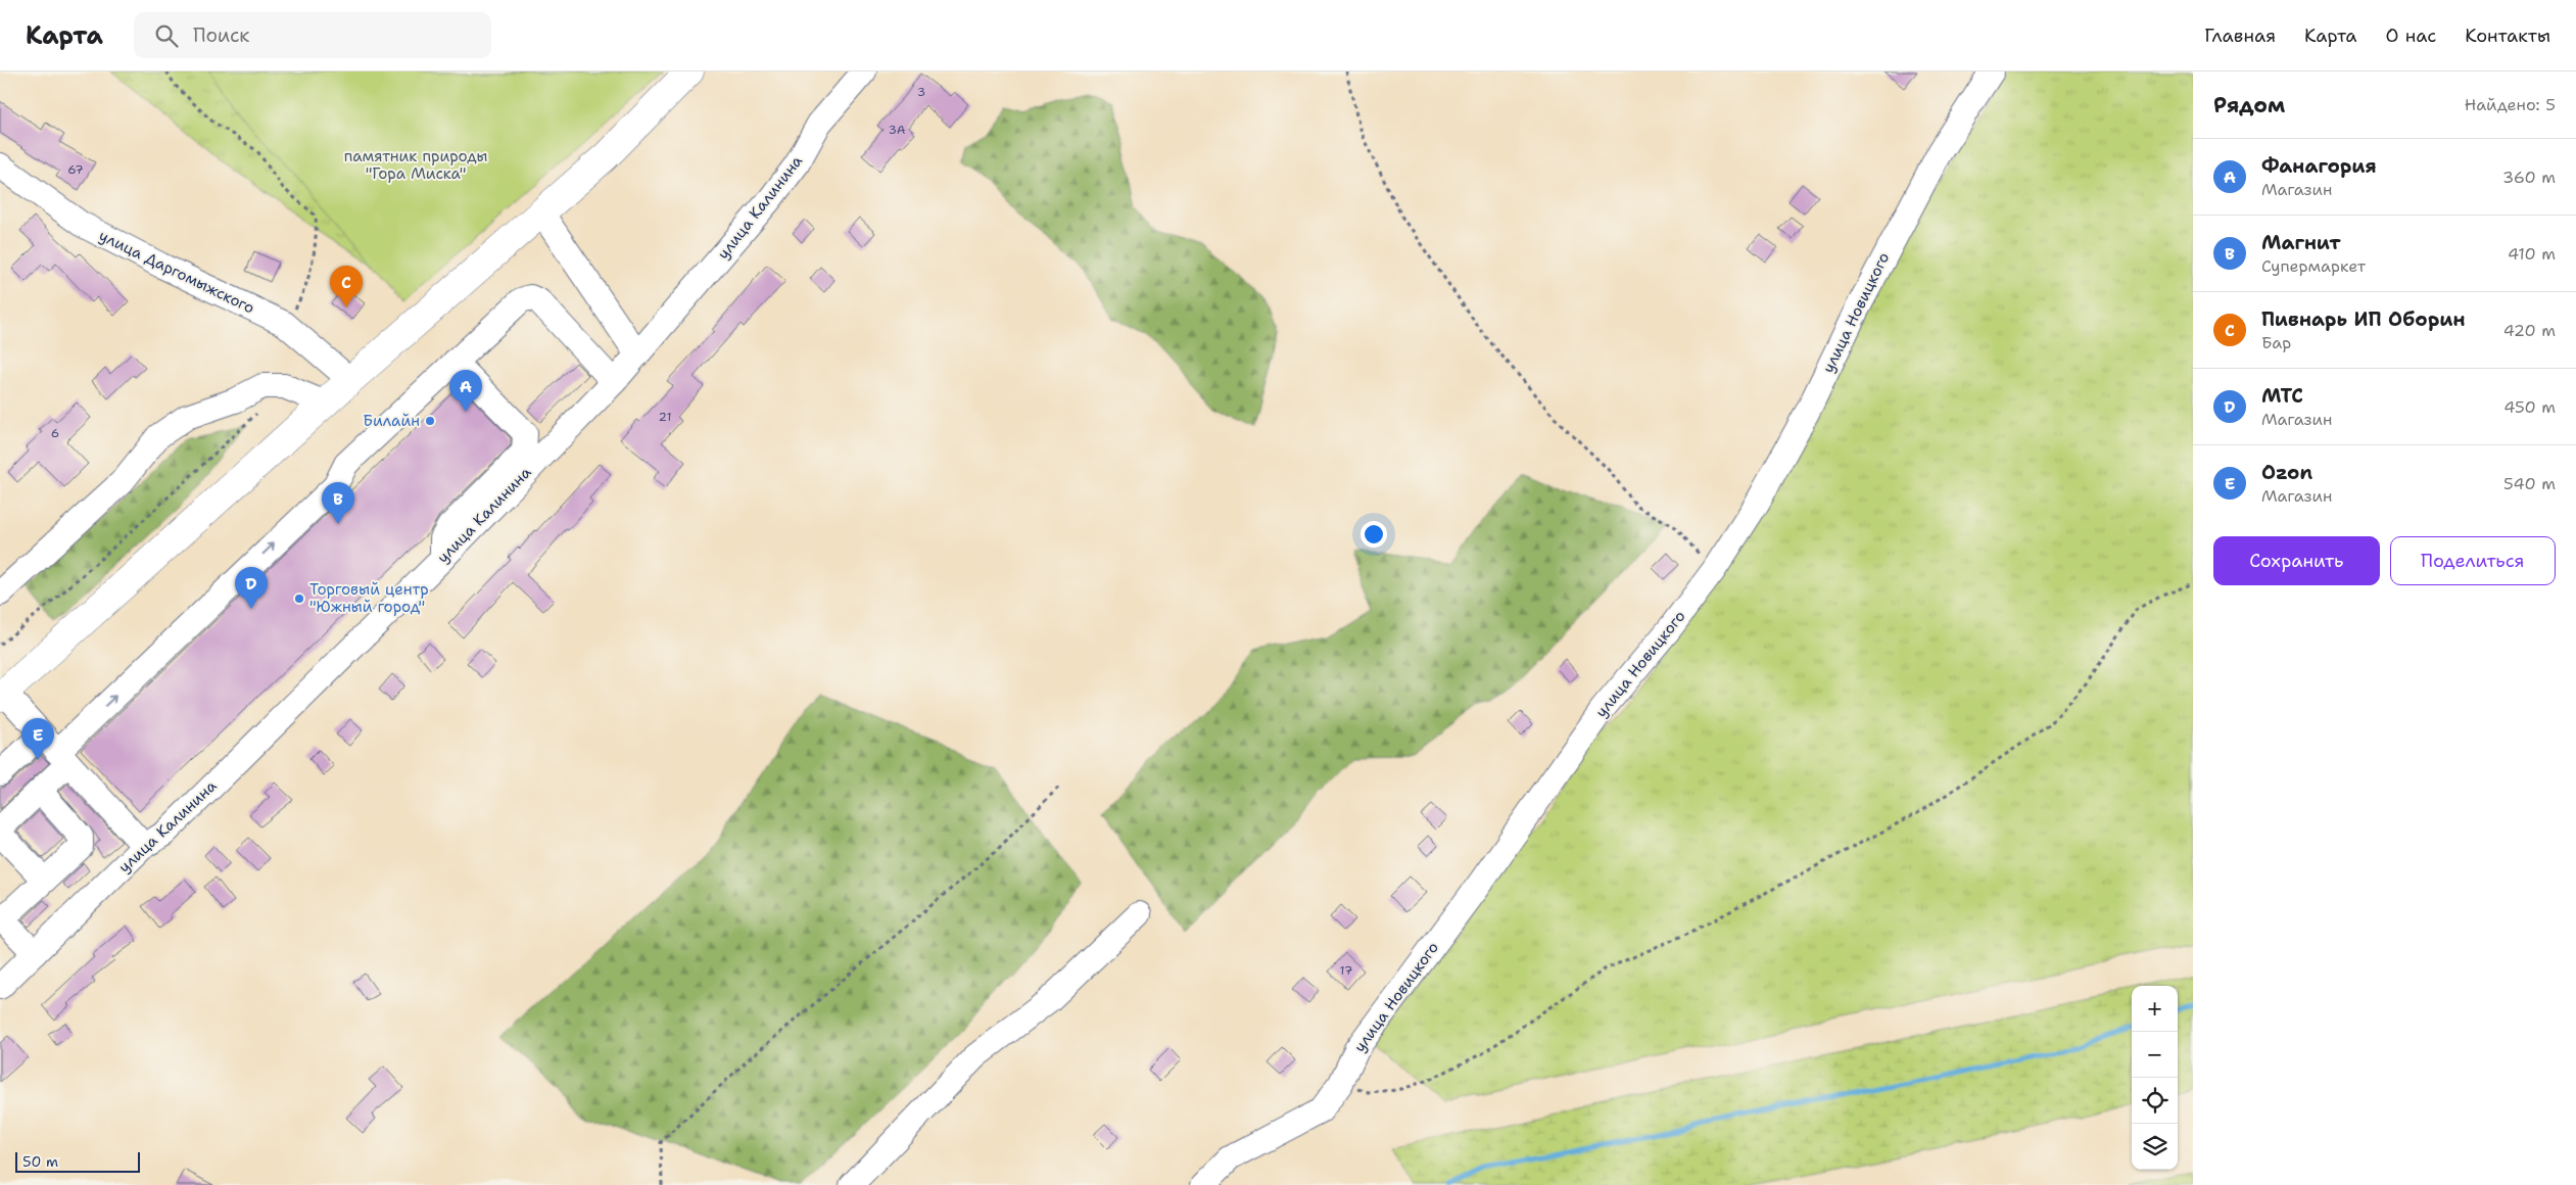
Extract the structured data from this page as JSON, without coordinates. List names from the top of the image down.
{
  "streets": {
    "street": ["улица Калинина", "улица Даргомыжского", "улица Новицкого"]
  },
  "parks": ["памятник природы \"Гора Миска\""],
  "places": ["Билайн", "Торговый центр \"Южный город\""],
  "house_numbers": [
    "3",
    "3А",
    "67",
    "21",
    "6",
    "17"
  ],
  "scale_bar": "50 m",
  "page": {
    "header": "Карта",
    "search": "Поиск",
    "nav": [
      "Главная",
      "Карта",
      "О нас",
      "Контакты"
    ],
    "heading": ["Рядом", "Найдено: 5"],
    "list": [
      {
        "mark": "A",
        "name": "Фанагория",
        "note": "Магазин",
        "value": "360 m"
      },
      {
        "mark": "B",
        "name": "Магнит",
        "note": "Супермаркет",
        "value": "410 m"
      },
      {
        "mark": "C",
        "name": "Пивнарь ИП Оборин",
        "note": "Бар",
        "value": "420 m"
      },
      {
        "mark": "D",
        "name": "МТС",
        "note": "Магазин",
        "value": "450 m"
      },
      {
        "mark": "E",
        "name": "Ozon",
        "note": "Магазин",
        "value": "540 m"
      }
    ],
    "pins": [
      "C",
      "A",
      "B",
      "D",
      "E"
    ],
    "buttons": ["Сохранить", "Поделиться"],
    "map_buttons": ["+", "−"],
    "scale": "50 m"
  }
}
